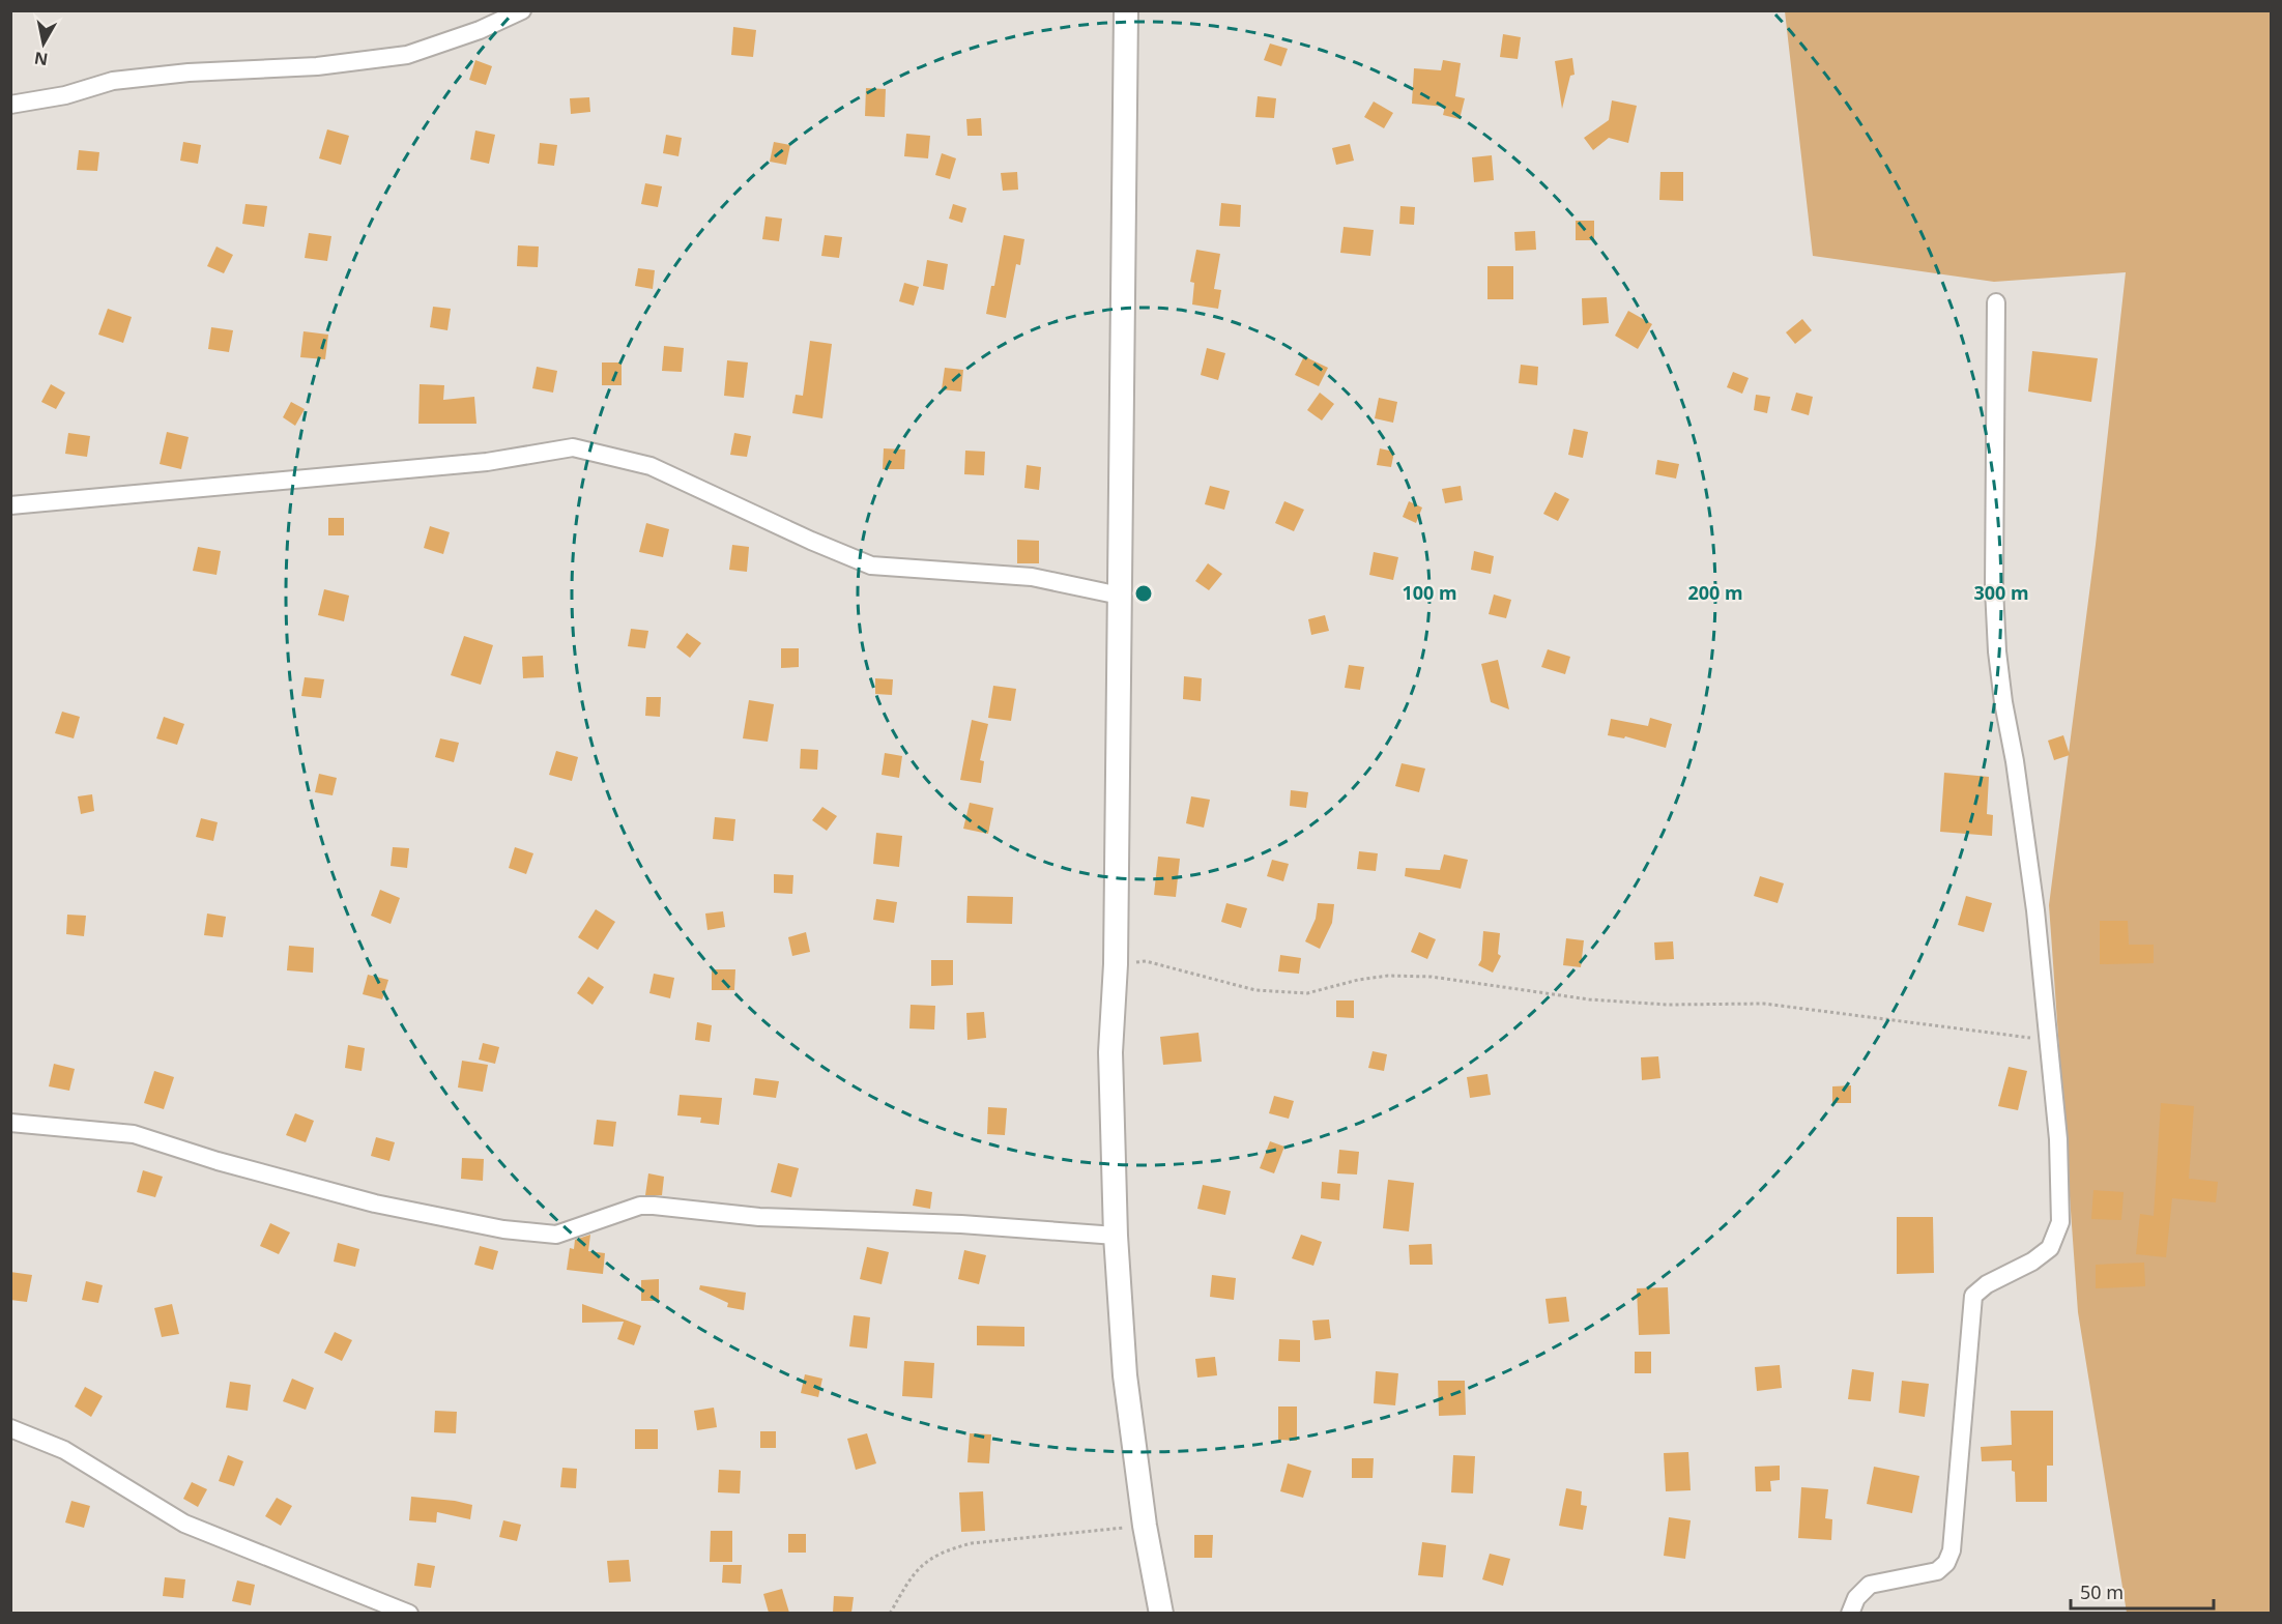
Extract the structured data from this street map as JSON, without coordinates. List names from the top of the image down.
{
  "scale_bar": "50 m",
  "north": "bottom",
  "rings": ["100 m", "200 m", "300 m"]
}
